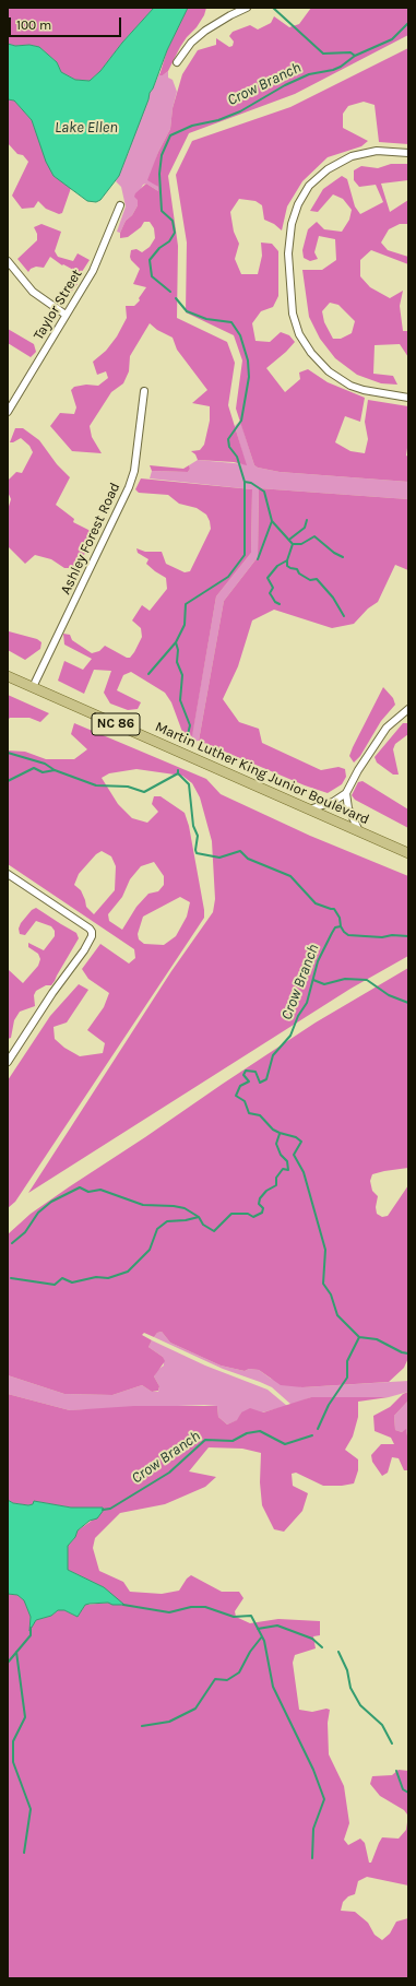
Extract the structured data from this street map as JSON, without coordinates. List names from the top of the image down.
{
  "streets": {
    "main road": ["NC 86", "Martin Luther King Junior Boulevard"],
    "street": ["Taylor Street", "Ashley Forest Road"]
  },
  "crossings": [
    ["Ashley Forest Road", "Martin Luther King Junior Boulevard"]
  ],
  "water": ["Crow Branch", "Lake Ellen"],
  "scale_bar": "100 m"
}
